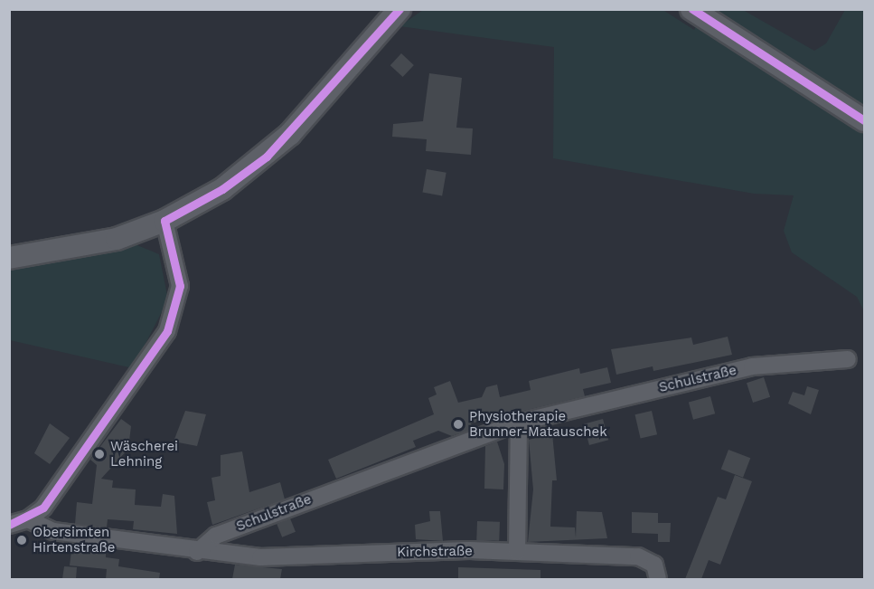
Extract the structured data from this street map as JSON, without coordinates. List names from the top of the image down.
{
  "streets": {
    "street": ["Schulstraße", "Kirchstraße"]
  },
  "crossings": [
    ["Schulstraße", "Kirchstraße"]
  ],
  "places": ["Physiotherapie Brunner-Matauschek", "Wäscherei Lehning", "Obersimten Hirtenstraße"]
}
